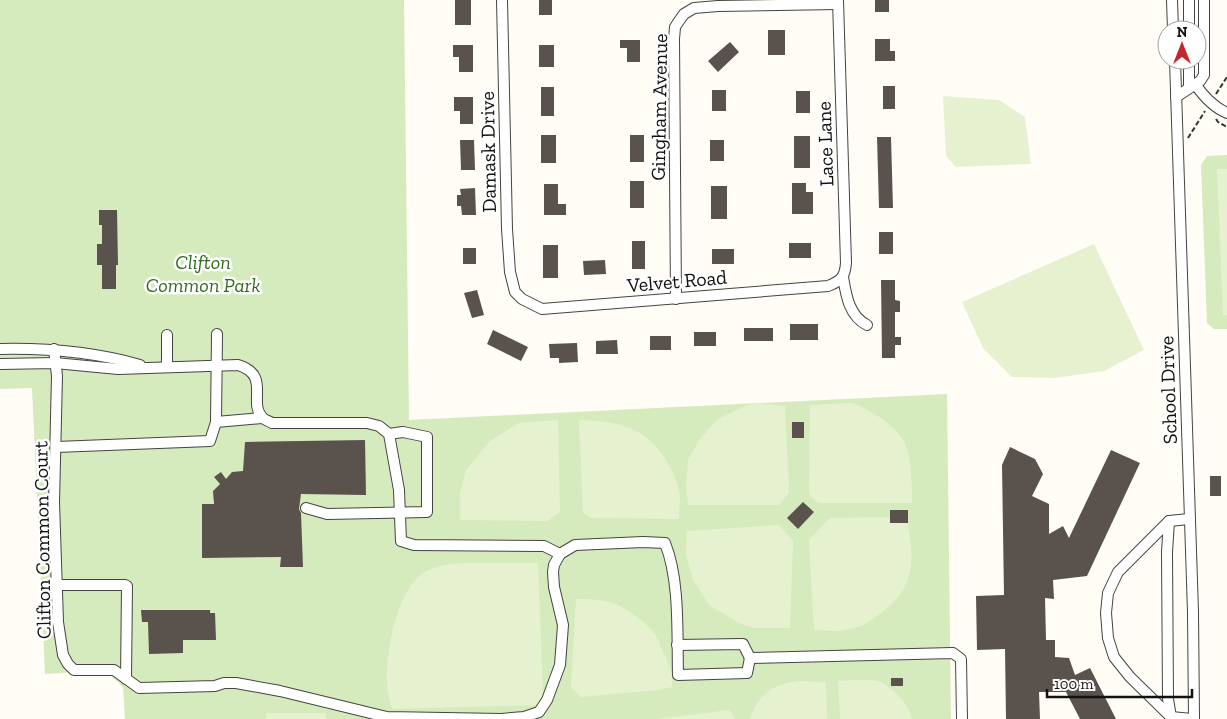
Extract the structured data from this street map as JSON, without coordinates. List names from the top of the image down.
{
  "streets": {
    "street": [
      "Gingham Avenue",
      "Lace Lane",
      "Damask Drive",
      "Velvet Road",
      "School Drive",
      "Clifton Common Court"
    ]
  },
  "crossings": [
    ["Gingham Avenue", "Lace Lane"],
    ["Gingham Avenue", "Velvet Road"],
    ["Lace Lane", "Velvet Road"],
    ["Damask Drive", "Velvet Road"]
  ],
  "parks": ["Clifton Common Park"],
  "scale_bar": "100 m",
  "north": "top"
}
